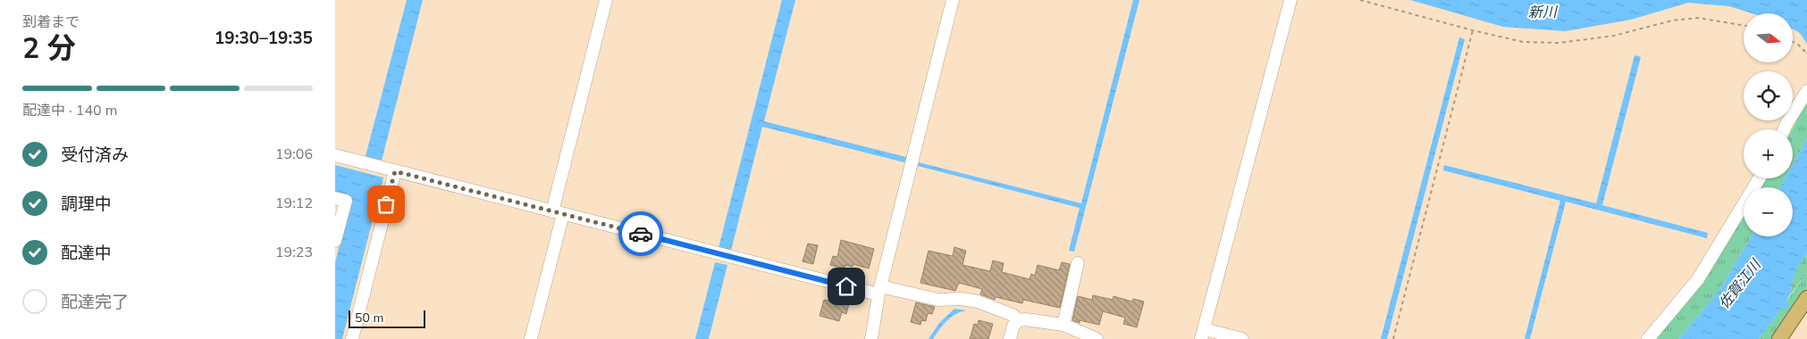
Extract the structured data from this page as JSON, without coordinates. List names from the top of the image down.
{
  "water": ["新川", "佐賀江川"],
  "scale_bar": "50 m",
  "north": "right",
  "page": {
    "heading": ["2 分", "到着まで", "19:30–19:35"],
    "map_buttons": ["+", "−"],
    "bar": "配達中 · 140 m",
    "list": [
      ["受付済み", "19:06"],
      ["調理中", "19:12"],
      ["配達中", "19:23"],
      "配達完了"
    ],
    "scale": "50 m"
  }
}
